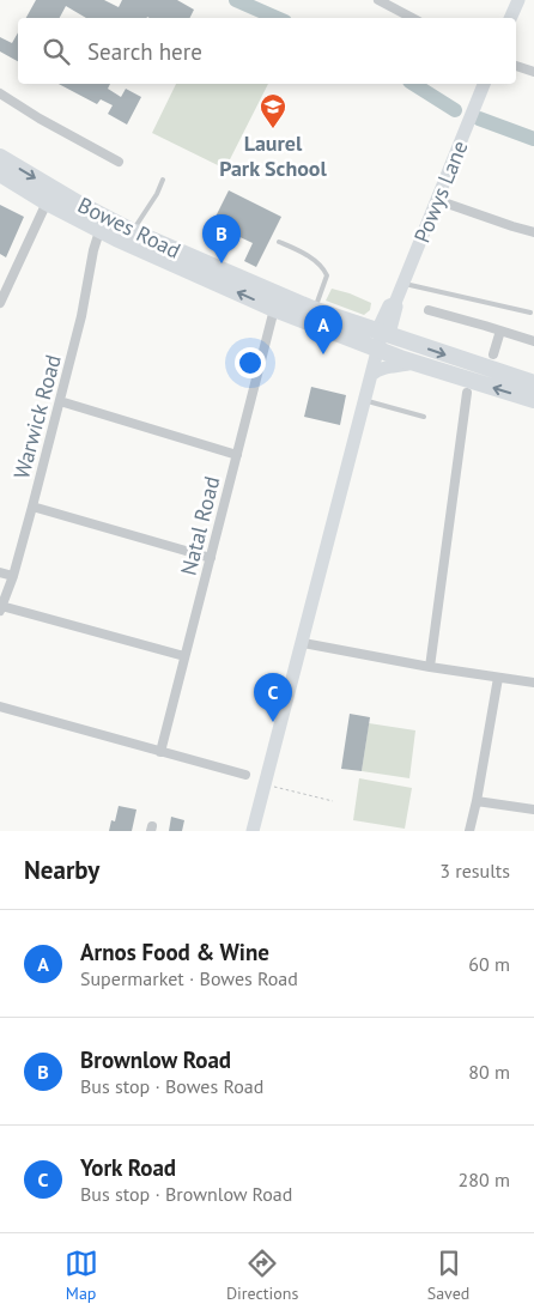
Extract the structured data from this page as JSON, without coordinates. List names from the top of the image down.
{
  "streets": {
    "highway": ["Bowes Road"],
    "main road": ["Powys Lane"],
    "street": ["Warwick Road", "Natal Road"]
  },
  "crossings": [
    ["Powys Lane", "Bowes Road"],
    ["Bowes Road", "Warwick Road"],
    ["Bowes Road", "Natal Road"]
  ],
  "places": {
    "school or university": ["Laurel Park School"]
  },
  "page": {
    "search": "Search here",
    "pins": ["B", "A", "C"],
    "heading": ["Nearby", "3 results"],
    "list": [
      {
        "mark": "A",
        "name": "Arnos Food & Wine",
        "note": "Supermarket · Bowes Road",
        "value": "60 m"
      },
      {
        "mark": "B",
        "name": "Brownlow Road",
        "note": "Bus stop · Bowes Road",
        "value": "80 m"
      },
      {
        "mark": "C",
        "name": "York Road",
        "note": "Bus stop · Brownlow Road",
        "value": "280 m"
      }
    ],
    "nav": ["Map", "Directions", "Saved"]
  }
}
